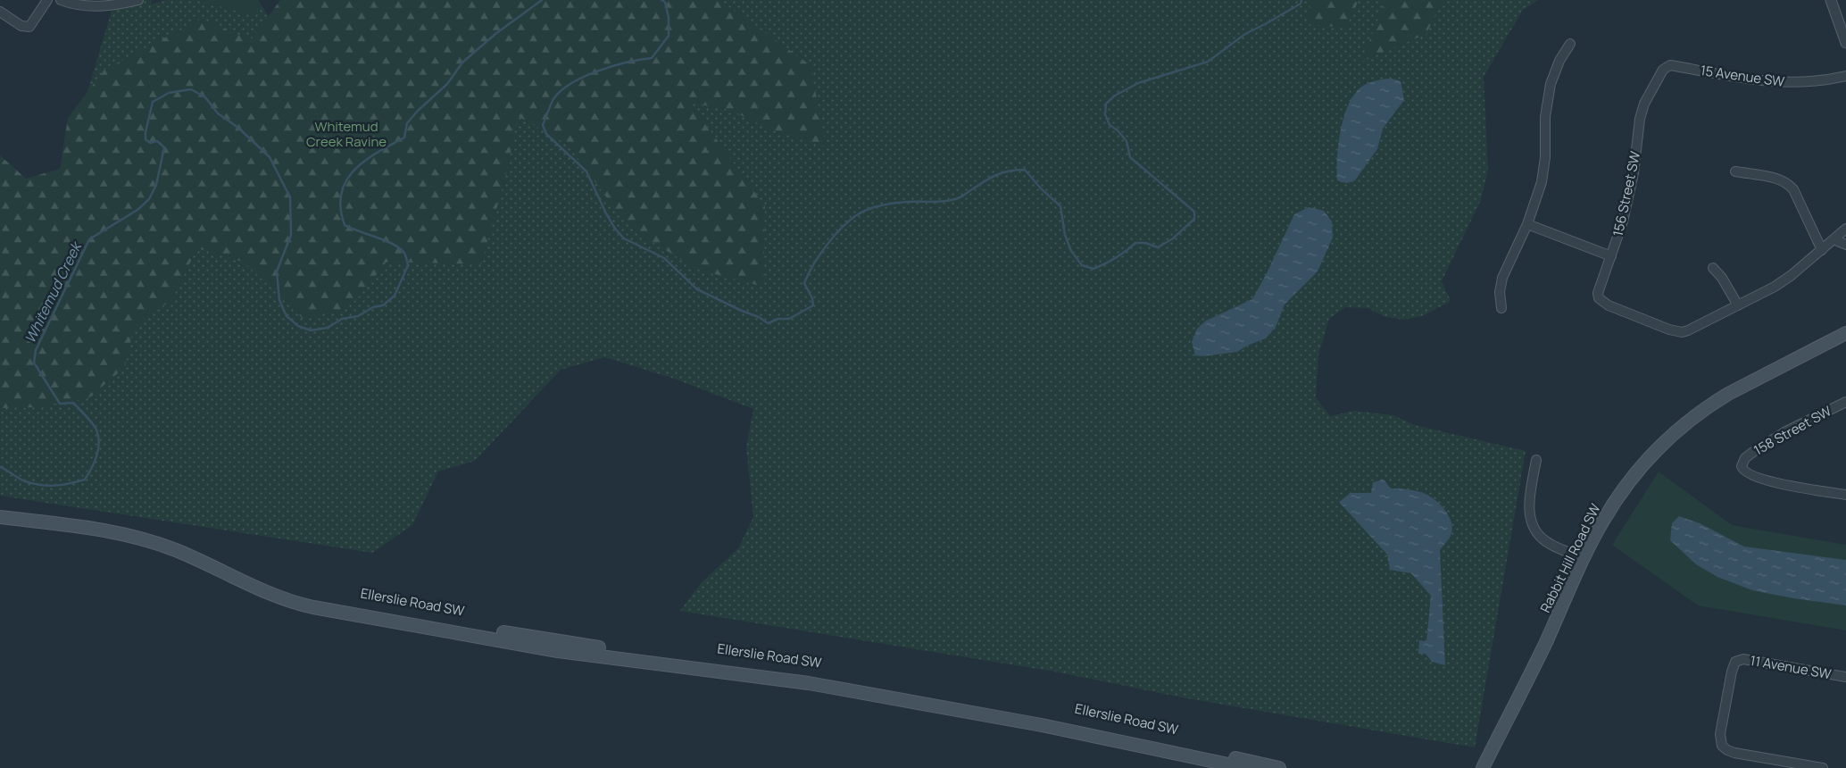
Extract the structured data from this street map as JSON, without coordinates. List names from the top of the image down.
{
  "streets": {
    "main road": ["Rabbit Hill Road SW", "Ellerslie Road SW"],
    "street": [
      "15 Avenue SW",
      "156 Street SW",
      "158 Street SW",
      "11 Avenue SW"
    ]
  },
  "crossings": [
    ["15 Avenue SW", "156 Street SW"]
  ],
  "water": ["Whitemud Creek"],
  "parks": ["Whitemud Creek Ravine"]
}
